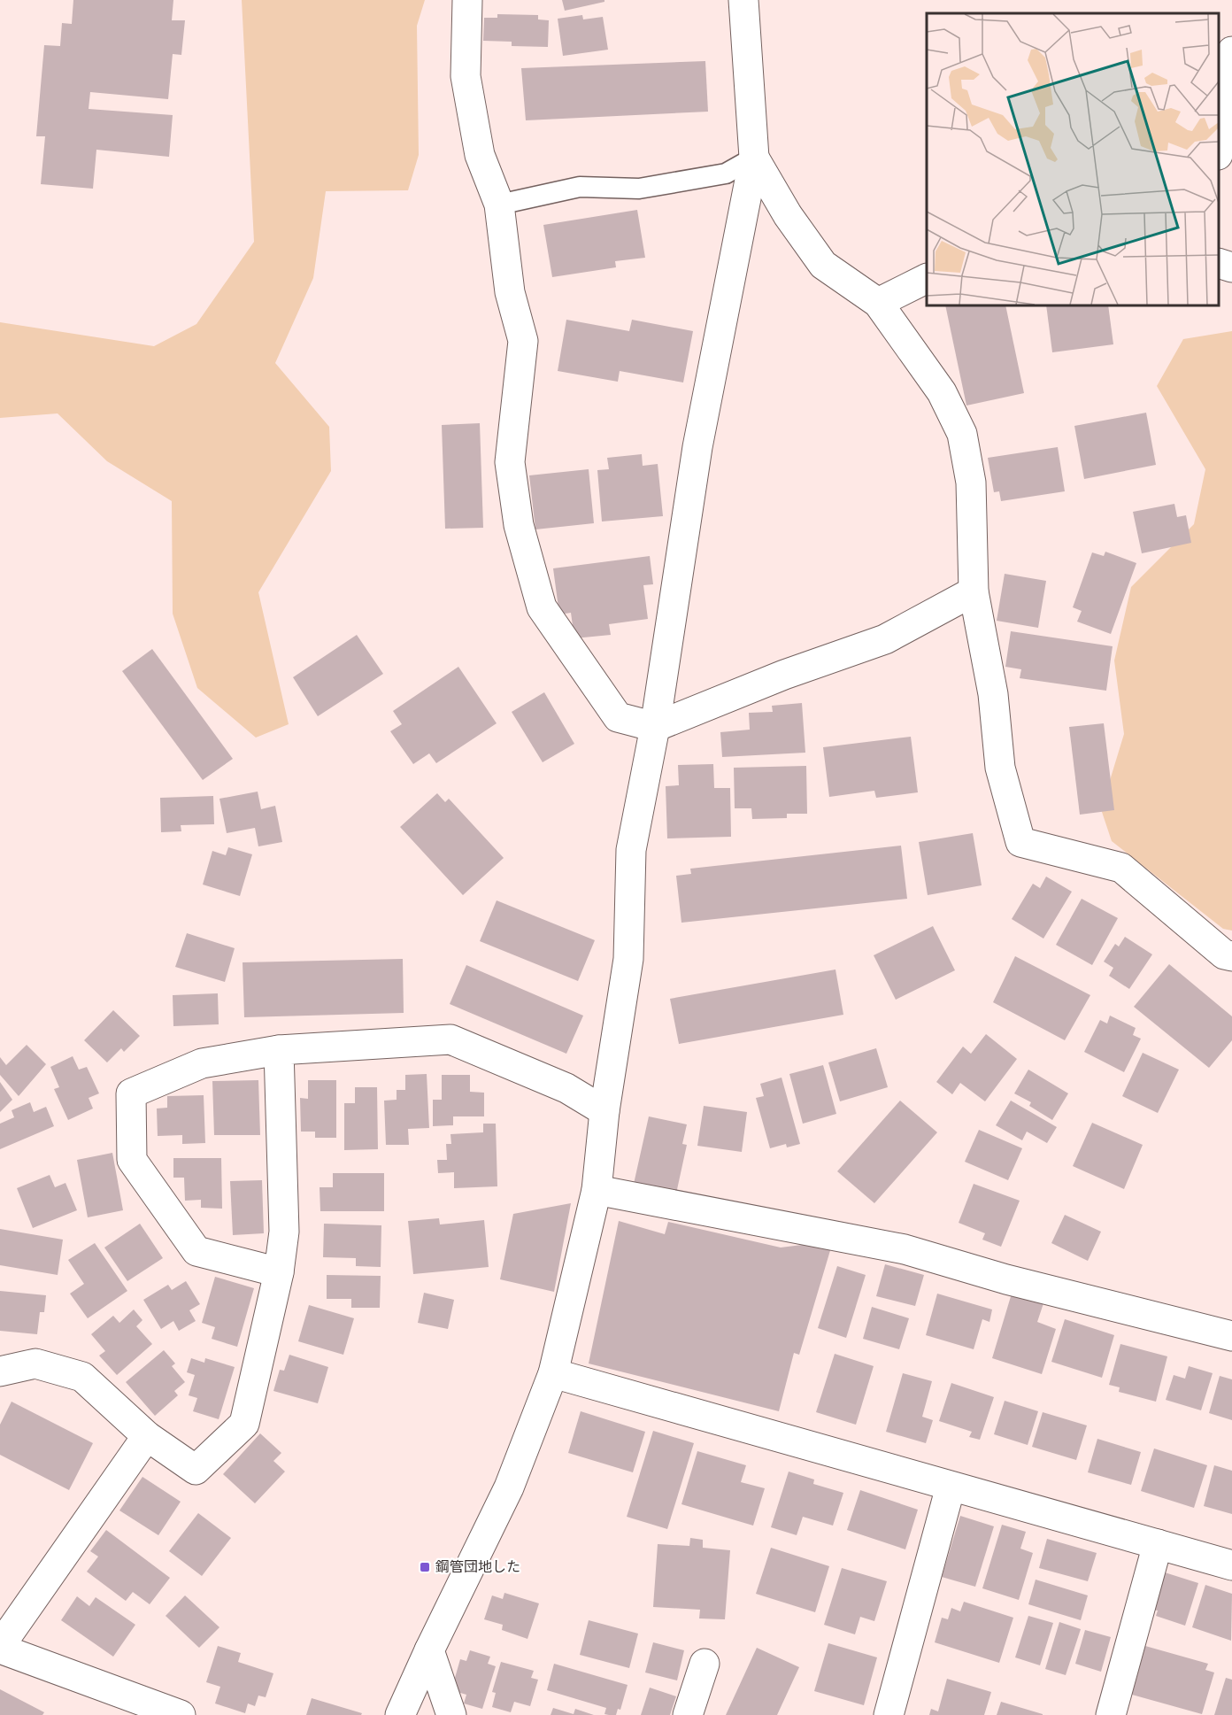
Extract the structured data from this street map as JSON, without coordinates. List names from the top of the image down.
{
  "places": {
    "transit": ["鋼管団地した"]
  }
}
